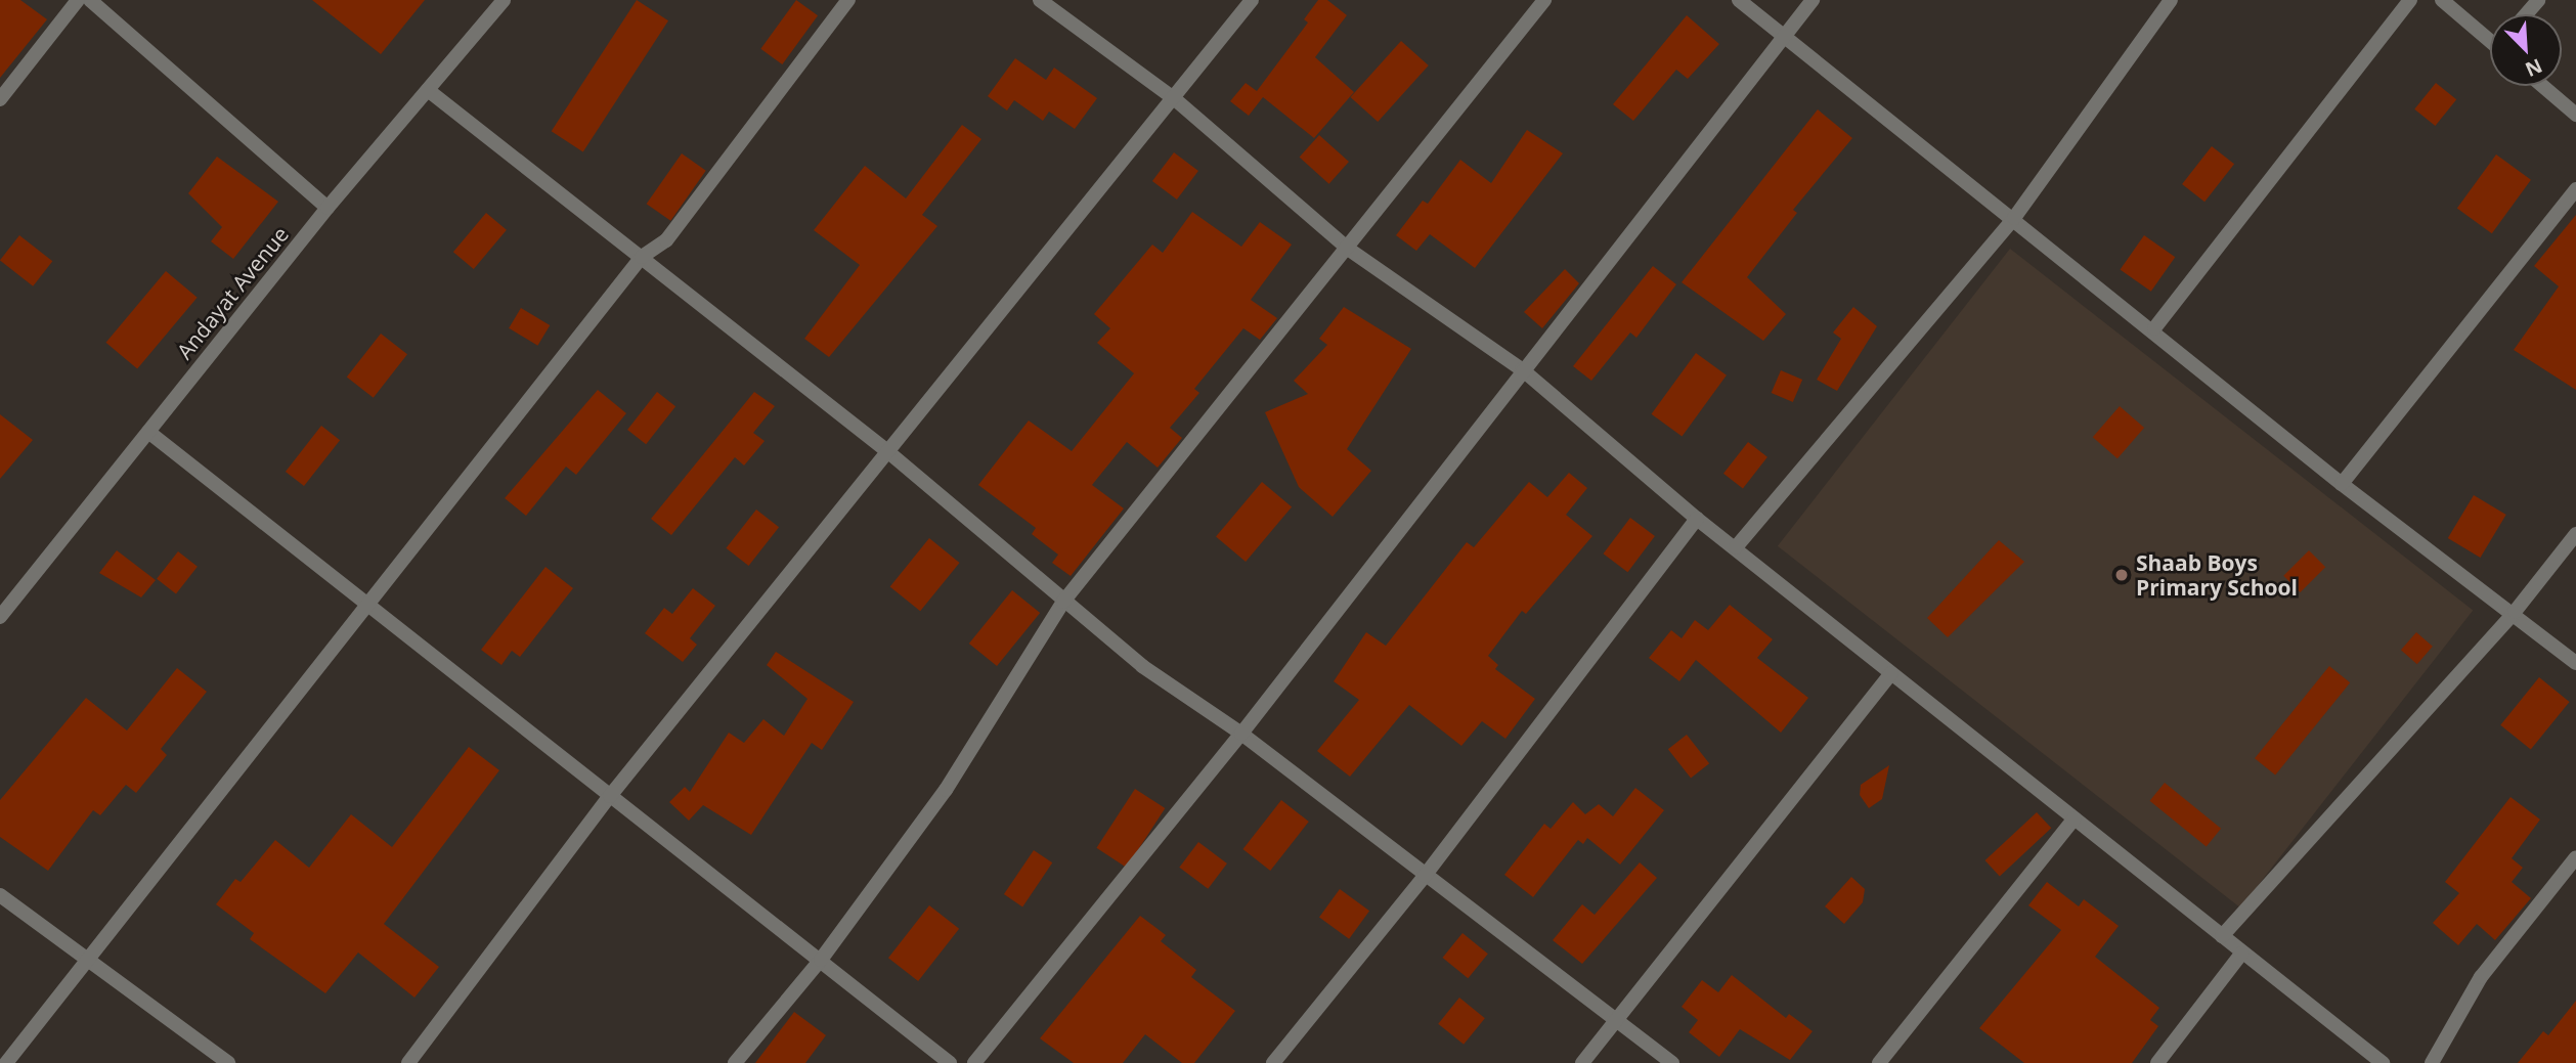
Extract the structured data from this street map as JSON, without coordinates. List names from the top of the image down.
{
  "streets": {
    "street": ["Andayat Avenue"]
  },
  "places": ["Shaab Boys Primary School"],
  "north": "bottom right"
}
